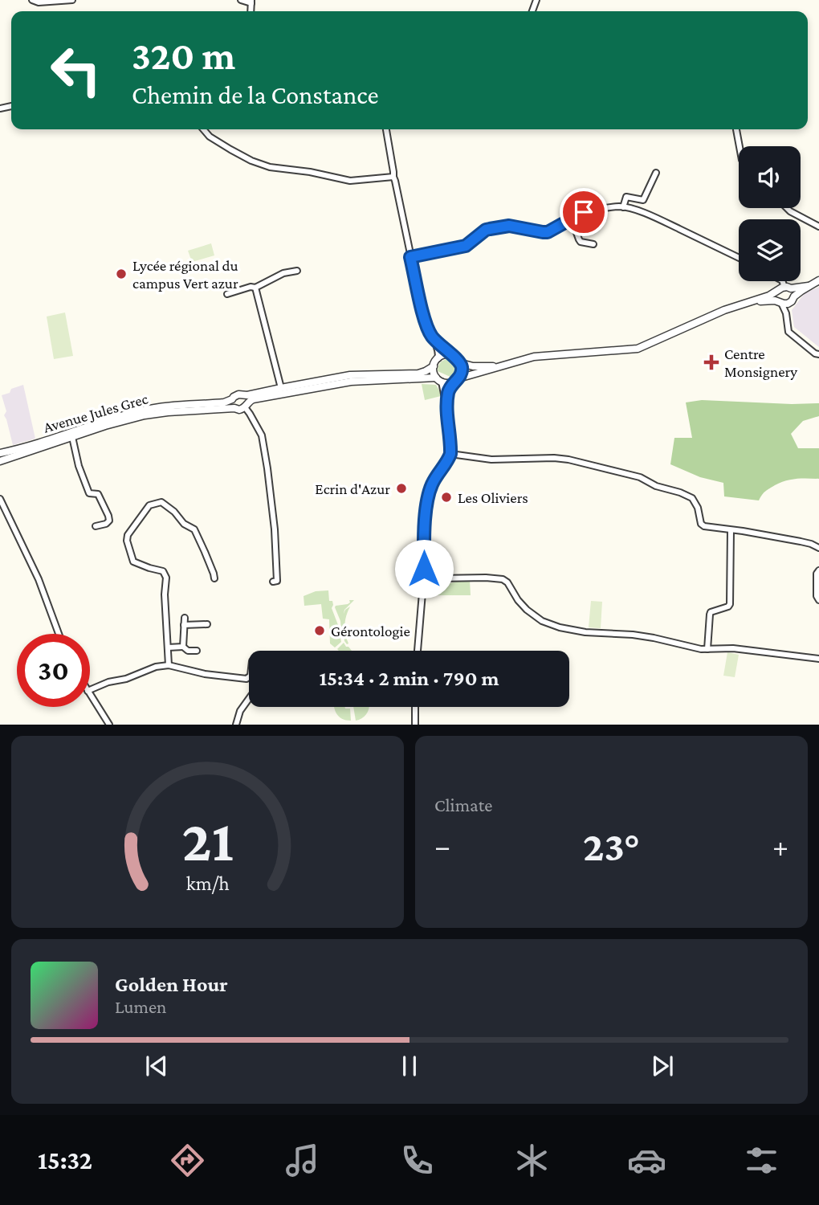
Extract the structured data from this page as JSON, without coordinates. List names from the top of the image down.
{
  "streets": {
    "street": ["Avenue Jules Grec"]
  },
  "places": {
    "other": [
      "Lycée régional du campus Vert azur",
      "Ecrin d'Azur",
      "Les Oliviers",
      "Gérontologie"
    ],
    "health": ["Centre Monsignery"]
  },
  "page": {
    "turn": ["320 m", "Chemin de la Constance"],
    "limit": "30",
    "trip": "15:34 · 2 min · 790 m",
    "tile": "Climate",
    "heat": ["−", "23°", "+"],
    "song": ["Golden Hour", "Lumen"],
    "tabs": "15:32",
    "gauge": ["21", "km/h"]
  }
}
